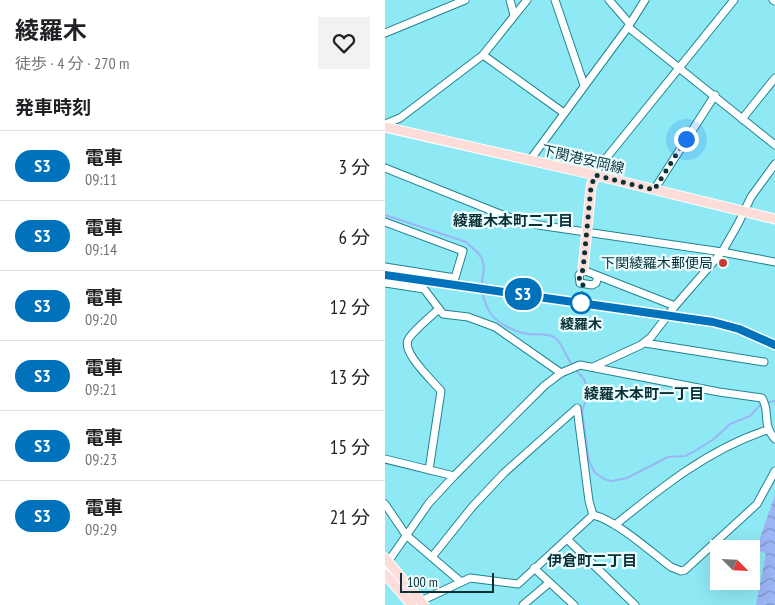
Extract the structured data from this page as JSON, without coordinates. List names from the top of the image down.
{
  "streets": {
    "main road": ["下関港安岡線"]
  },
  "districts": ["綾羅木本町二丁目", "綾羅木本町一丁目", "伊倉町二丁目"],
  "places": ["下関綾羅木郵便局", "綾羅木"],
  "scale_bar": "100 m",
  "north": "bottom right",
  "page": {
    "heading": [
      ["綾羅木", "徒歩 · 4 分 · 270 m"],
      "発車時刻"
    ],
    "on_map": "S3",
    "list": [
      {
        "mark": "S3",
        "name": "電車",
        "note": "09:11",
        "value": "3 分"
      },
      {
        "mark": "S3",
        "name": "電車",
        "note": "09:14",
        "value": "6 分"
      },
      {
        "mark": "S3",
        "name": "電車",
        "note": "09:20",
        "value": "12 分"
      },
      {
        "mark": "S3",
        "name": "電車",
        "note": "09:21",
        "value": "13 分"
      },
      {
        "mark": "S3",
        "name": "電車",
        "note": "09:23",
        "value": "15 分"
      },
      {
        "mark": "S3",
        "name": "電車",
        "note": "09:29",
        "value": "21 分"
      }
    ],
    "scale": "100 m"
  }
}
